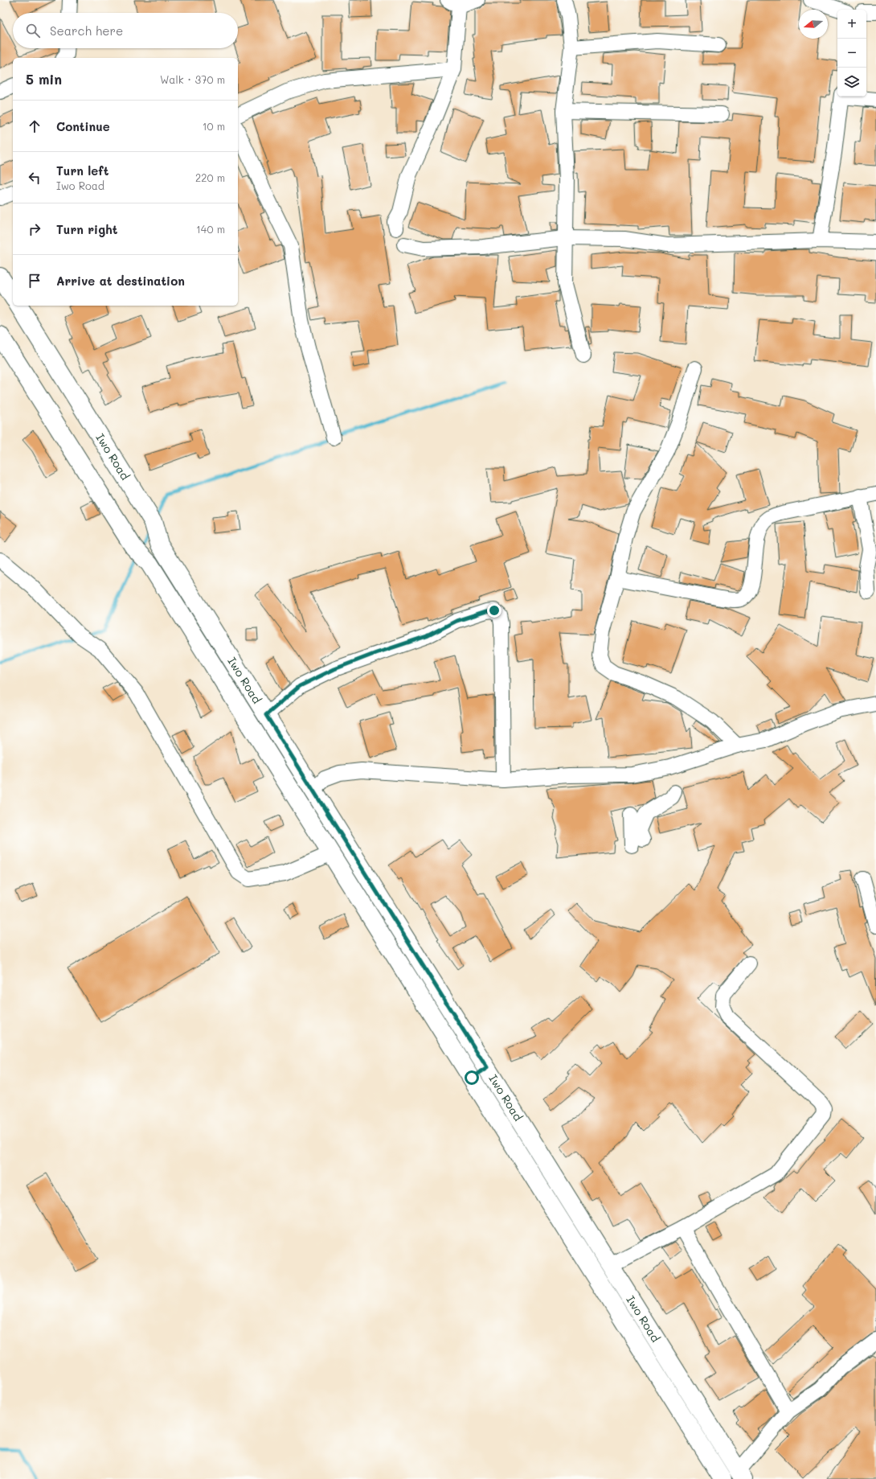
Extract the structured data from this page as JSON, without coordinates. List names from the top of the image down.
{
  "streets": {
    "main road": ["Iwo Road"]
  },
  "north": "left",
  "page": {
    "map_buttons": ["+", "−"],
    "search": "Search here",
    "heading": ["5 min", "Walk · 370 m"],
    "list": [
      ["Continue", "10 m"],
      ["Turn left", "Iwo Road", "220 m"],
      ["Turn right", "140 m"],
      "Arrive at destination"
    ]
  }
}
